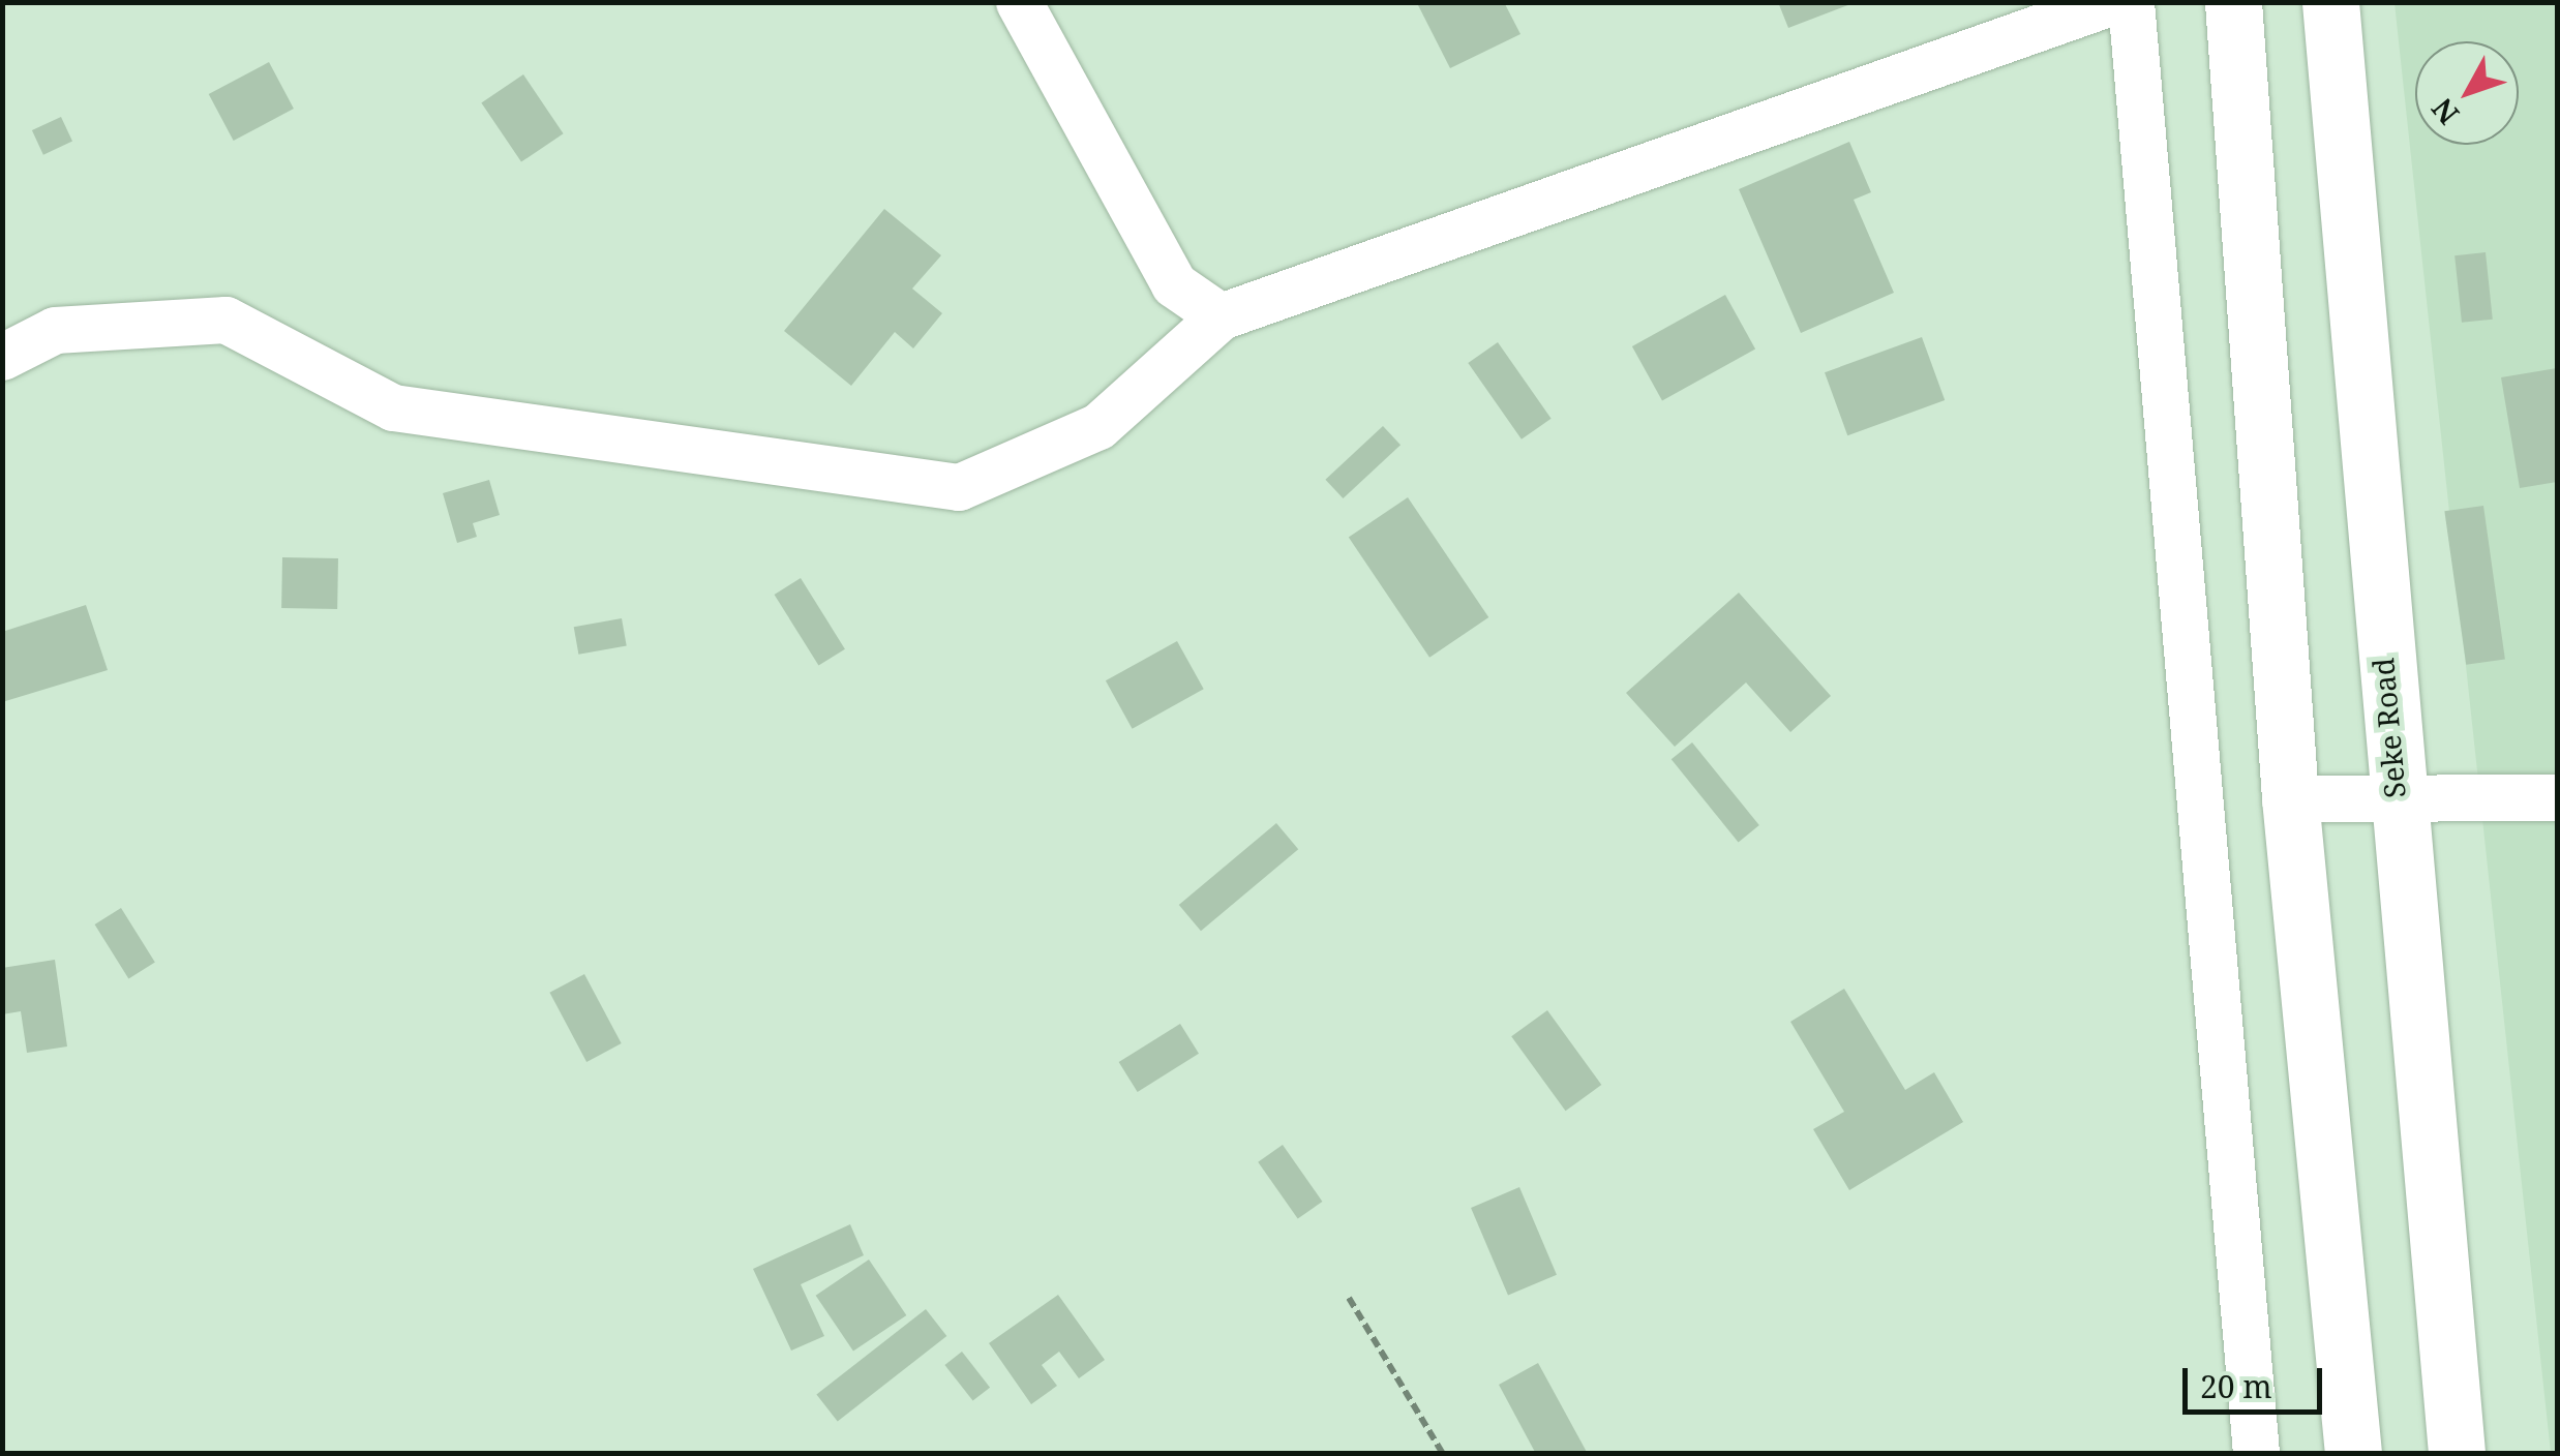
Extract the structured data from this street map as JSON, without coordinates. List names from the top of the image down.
{
  "streets": {
    "main road": ["Seke Road"]
  },
  "scale_bar": "20 m",
  "north": "bottom left"
}
